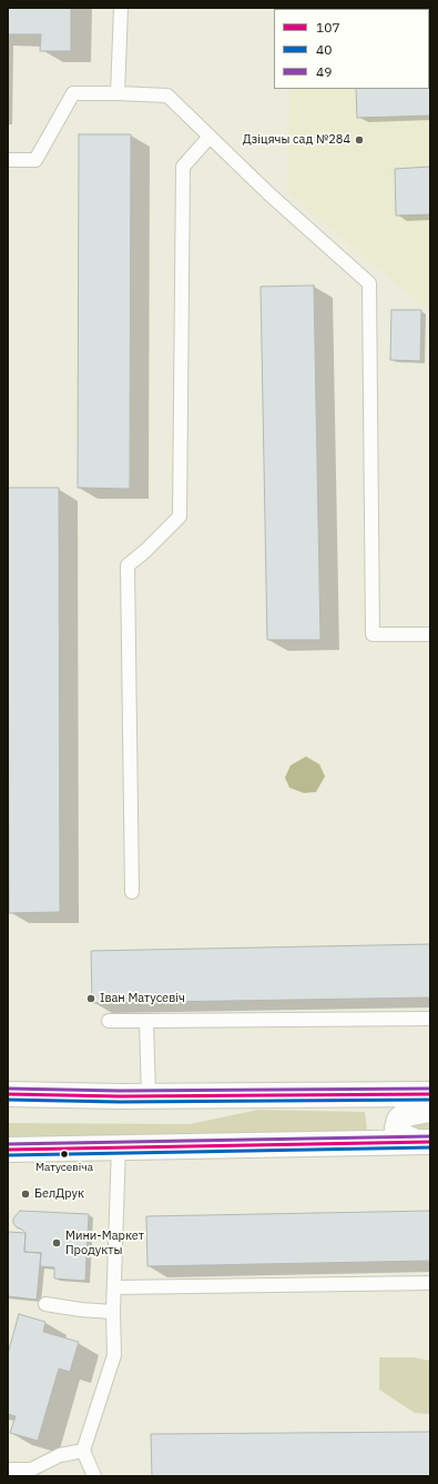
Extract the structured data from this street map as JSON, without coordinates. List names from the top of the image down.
{
  "places": [
    "Дзіцячы сад №284",
    "Іван Матусевіч",
    "Матусевіча",
    "БелДрук",
    "Мини-Маркет Продукты"
  ],
  "lines": ["transit line 49", "transit line 107", "transit line 40"],
  "legend": ["107", "40", "49"]
}
